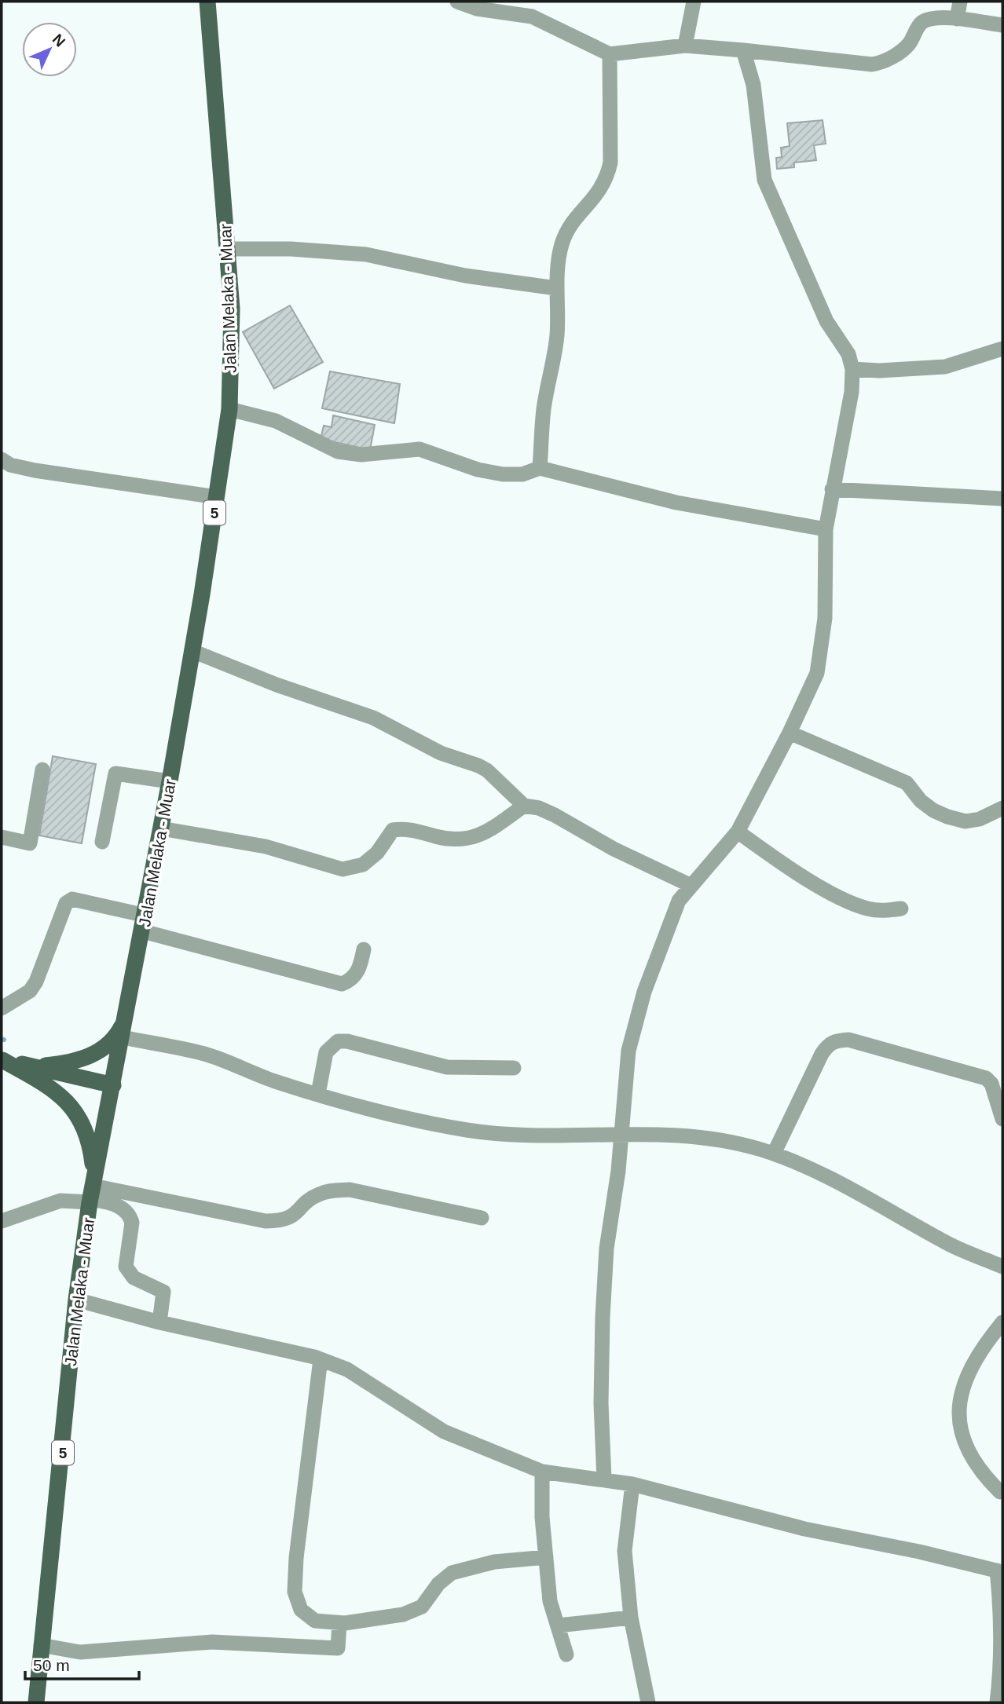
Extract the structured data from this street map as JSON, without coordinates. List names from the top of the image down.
{
  "streets": {
    "main road": ["Jalan Melaka - Muar", "5"]
  },
  "scale_bar": "50 m",
  "north": "top right"
}
